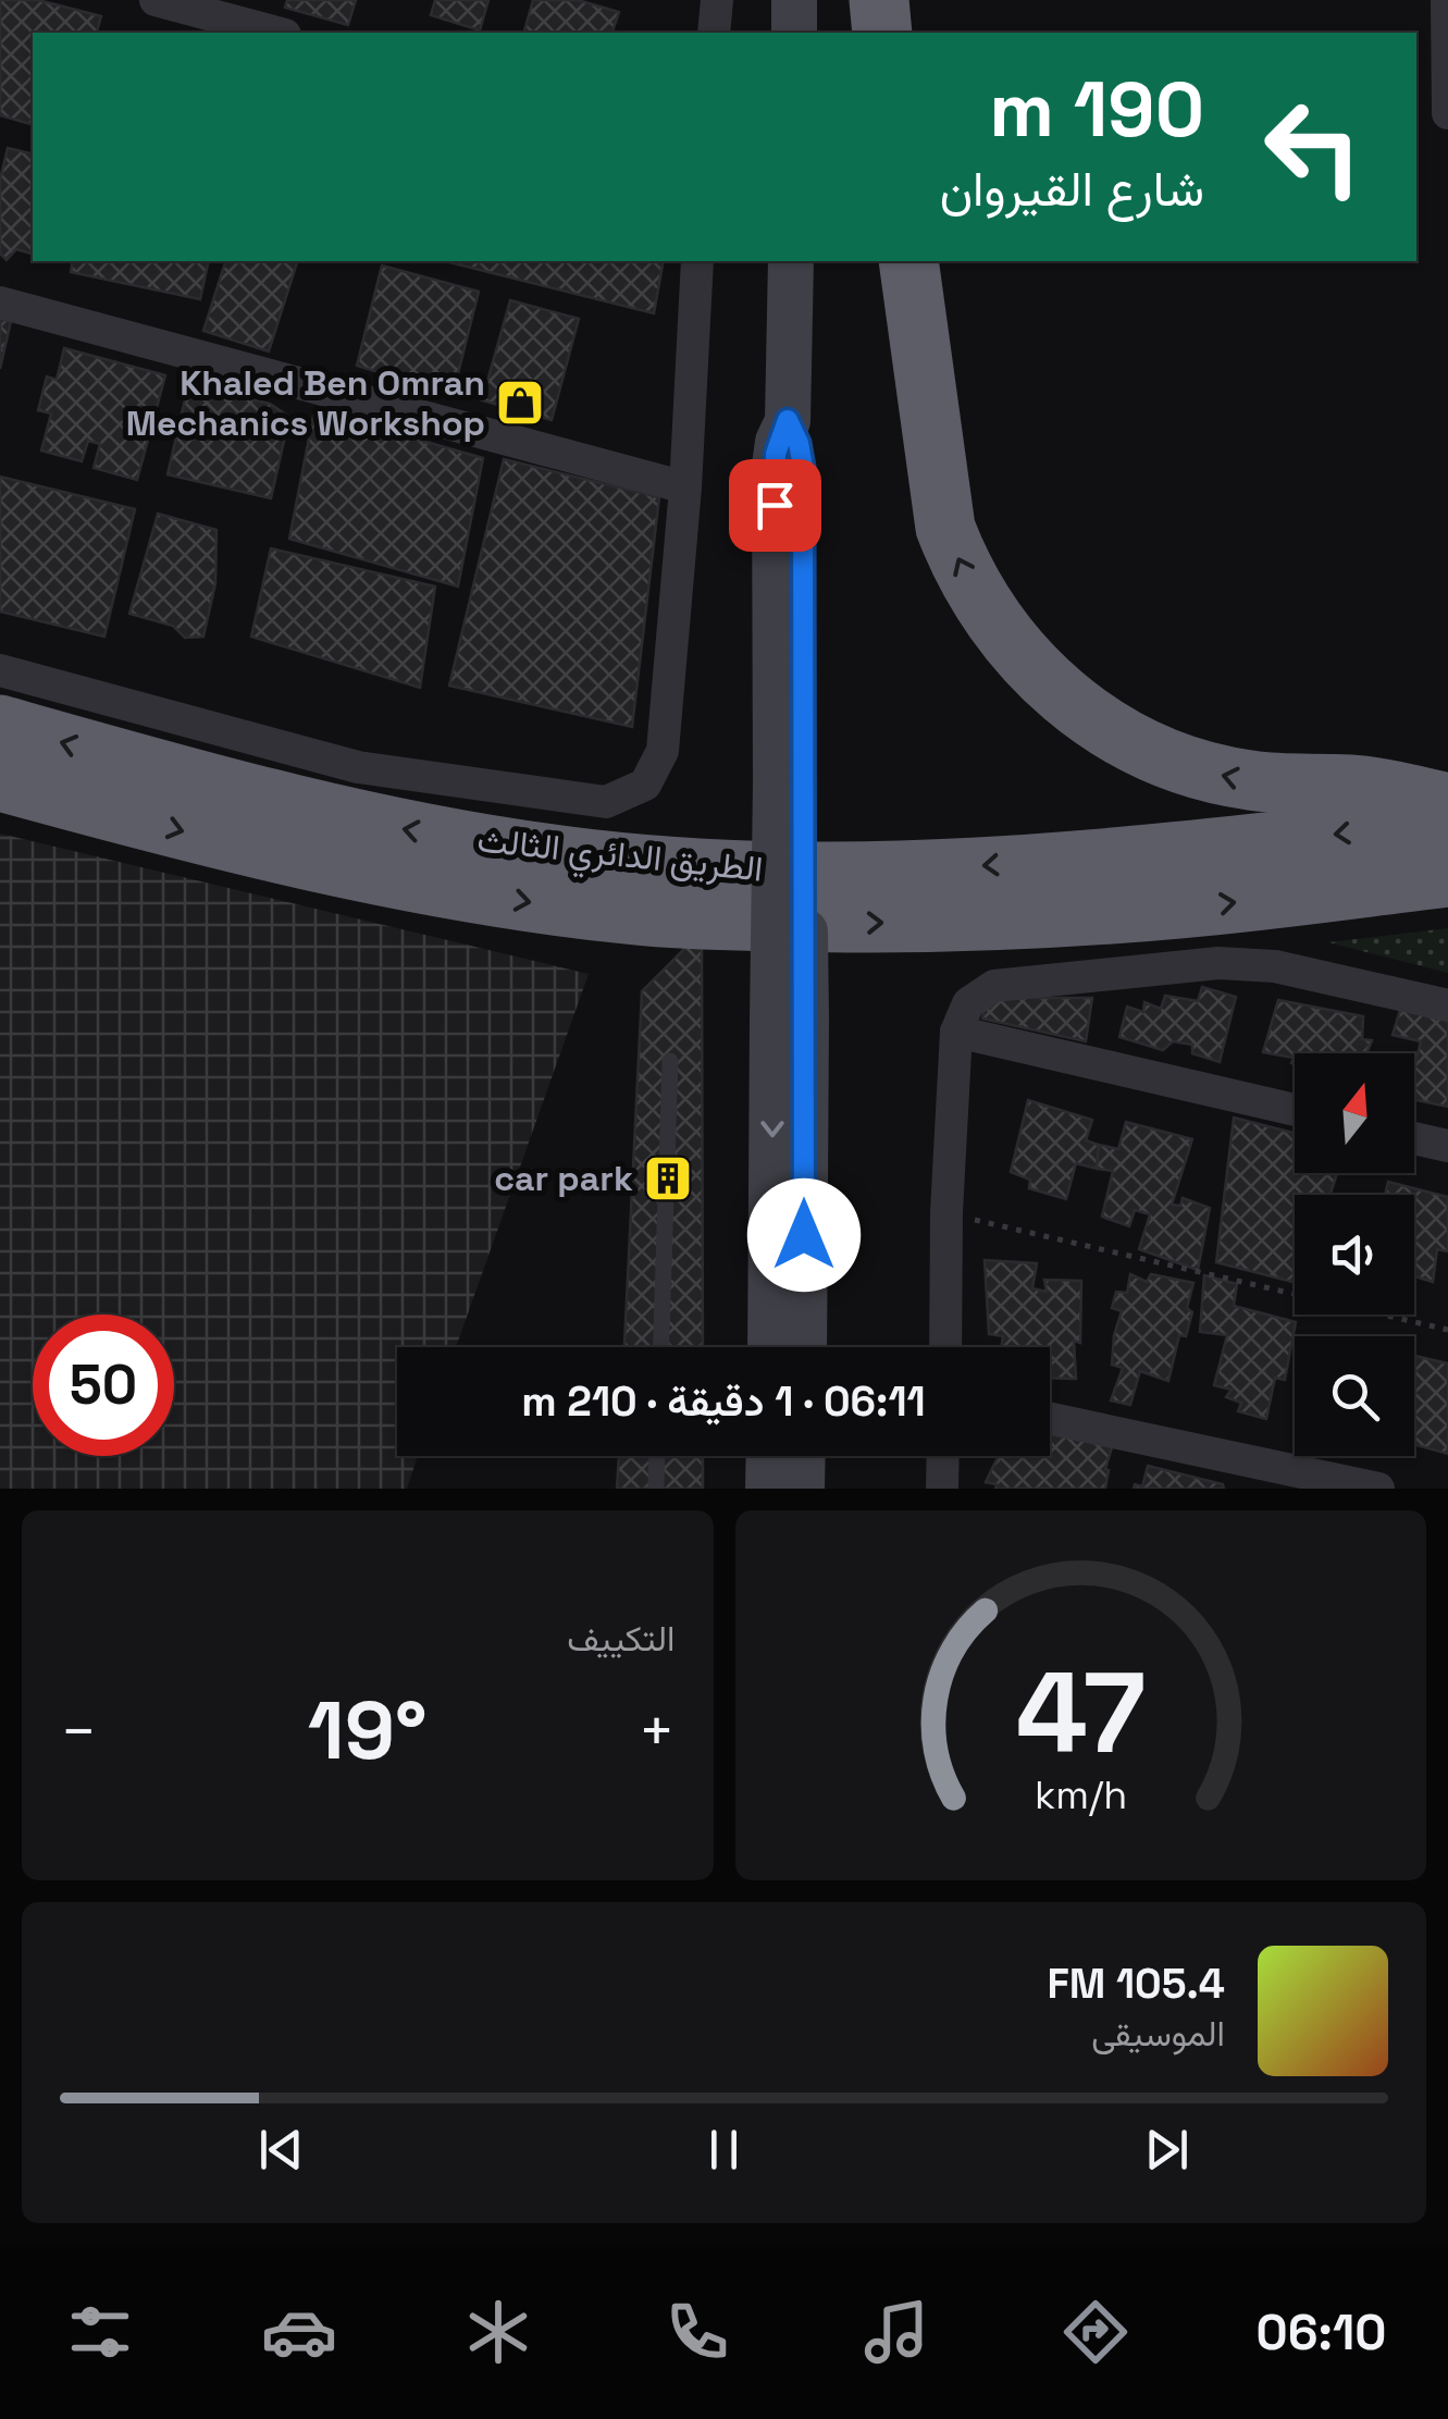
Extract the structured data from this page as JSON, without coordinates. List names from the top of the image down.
{
  "streets": {
    "highway": ["الطريق الدائري الثالث"]
  },
  "places": {
    "shop": ["Khaled Ben Omran Mechanics Workshop"],
    "building": ["car park"]
  },
  "north": "top",
  "page": {
    "turn": ["190 m", "شارع القيروان"],
    "limit": "50",
    "trip": "06:11 · 1 دقيقة · 210 m",
    "tile": "التكييف",
    "heat": ["−", "19°", "+"],
    "song": ["105.4 FM", "الموسيقى"],
    "tabs": "06:10",
    "gauge": ["47", "km/h"]
  }
}
